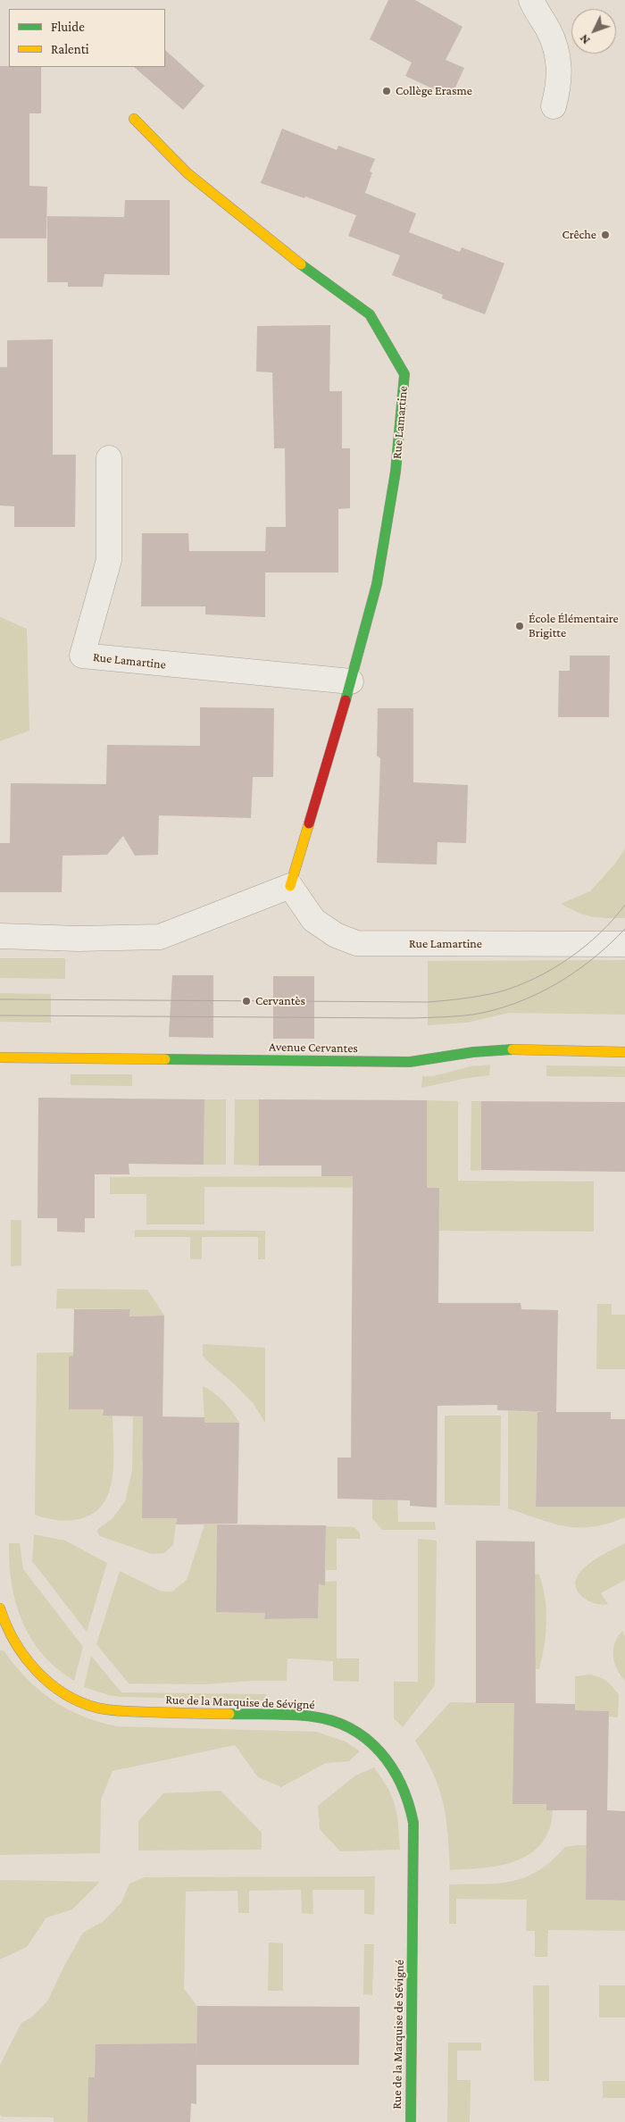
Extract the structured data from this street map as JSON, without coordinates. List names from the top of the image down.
{
  "streets": {
    "street": ["Rue Lamartine", "Avenue Cervantes", "Rue de la Marquise de Sévigné"]
  },
  "places": [
    "Collège Erasme",
    "Crêche",
    "École Élémentaire Brigitte",
    "Cervantès"
  ],
  "legend": ["Fluide", "Ralenti"],
  "north": "bottom left"
}
